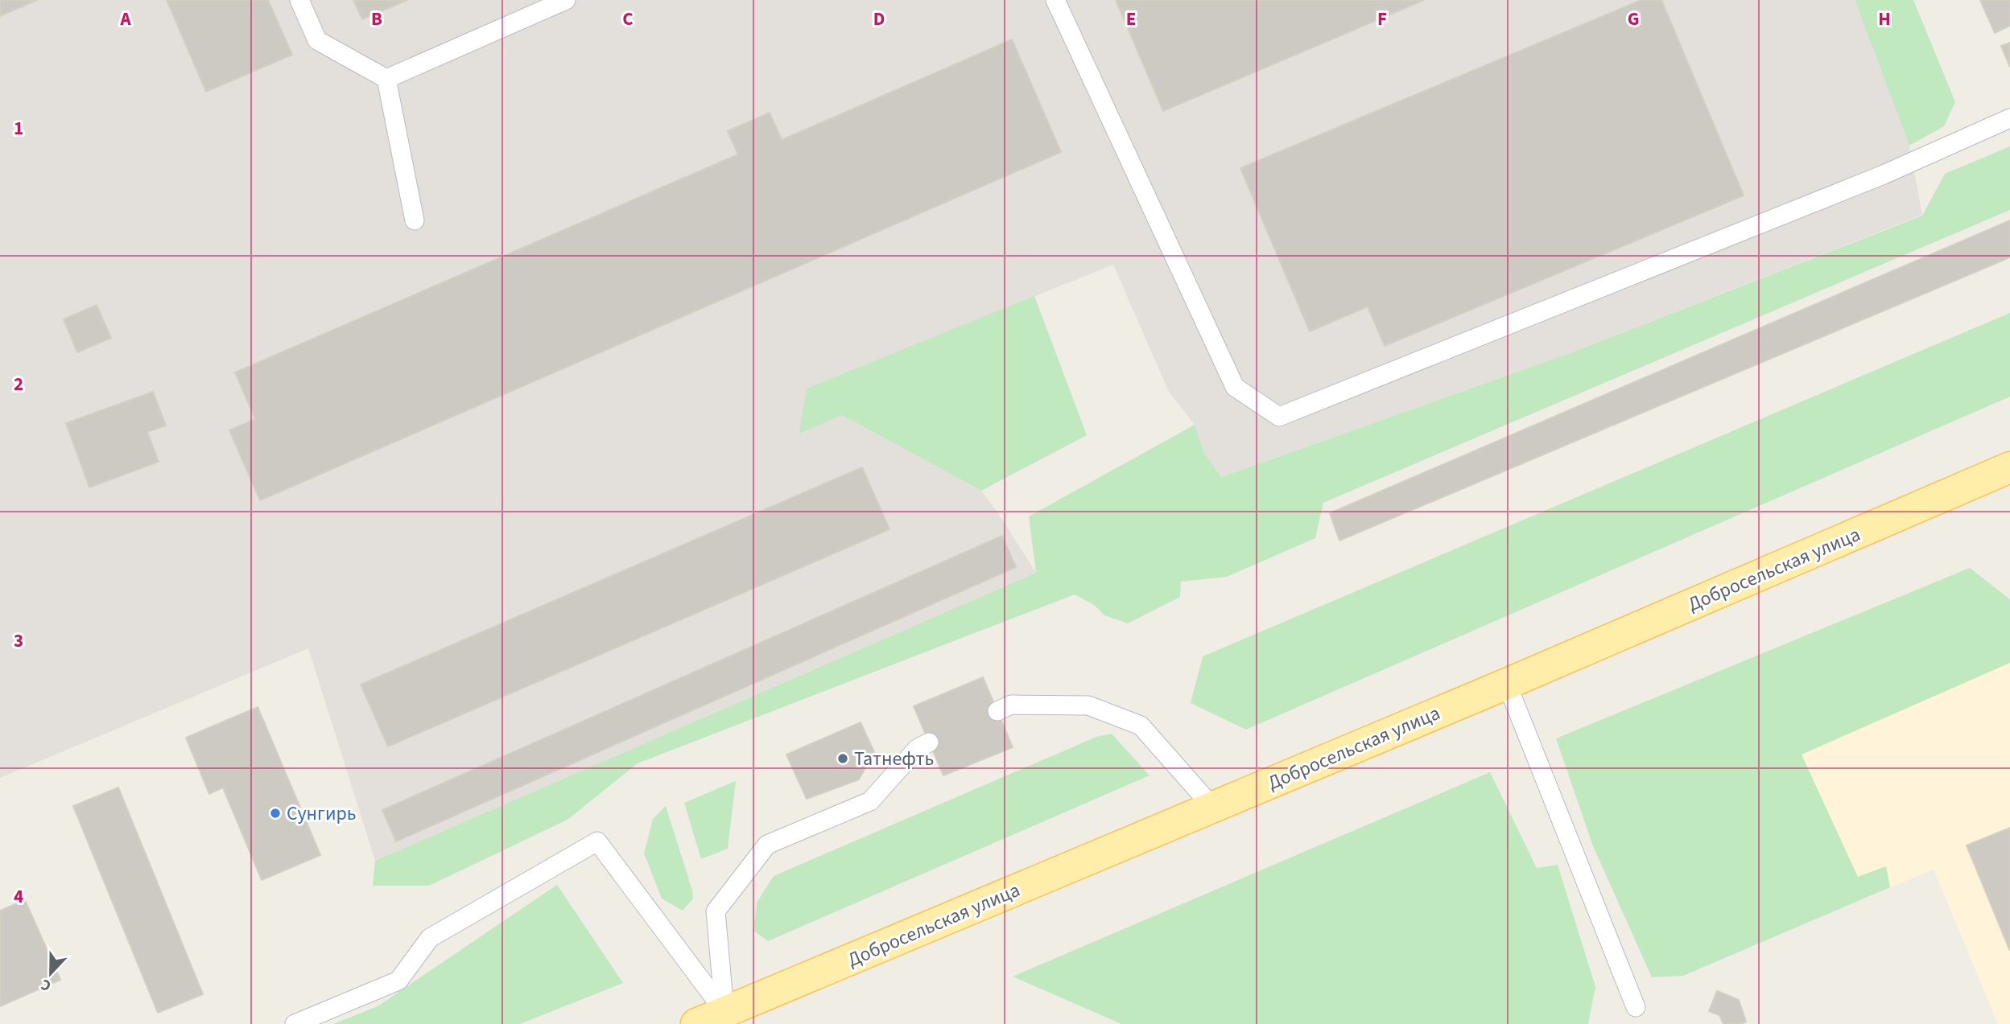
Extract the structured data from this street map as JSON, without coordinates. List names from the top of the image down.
{
  "streets": {
    "main road": ["Добросельская улица"]
  },
  "places": ["Татнефть", "Сунгирь"],
  "north": "bottom",
  "grid": {
    "columns": [
      "A",
      "B",
      "C",
      "D",
      "E",
      "F",
      "G",
      "H"
    ],
    "rows": [
      "1",
      "2",
      "3",
      "4"
    ]
  }
}
